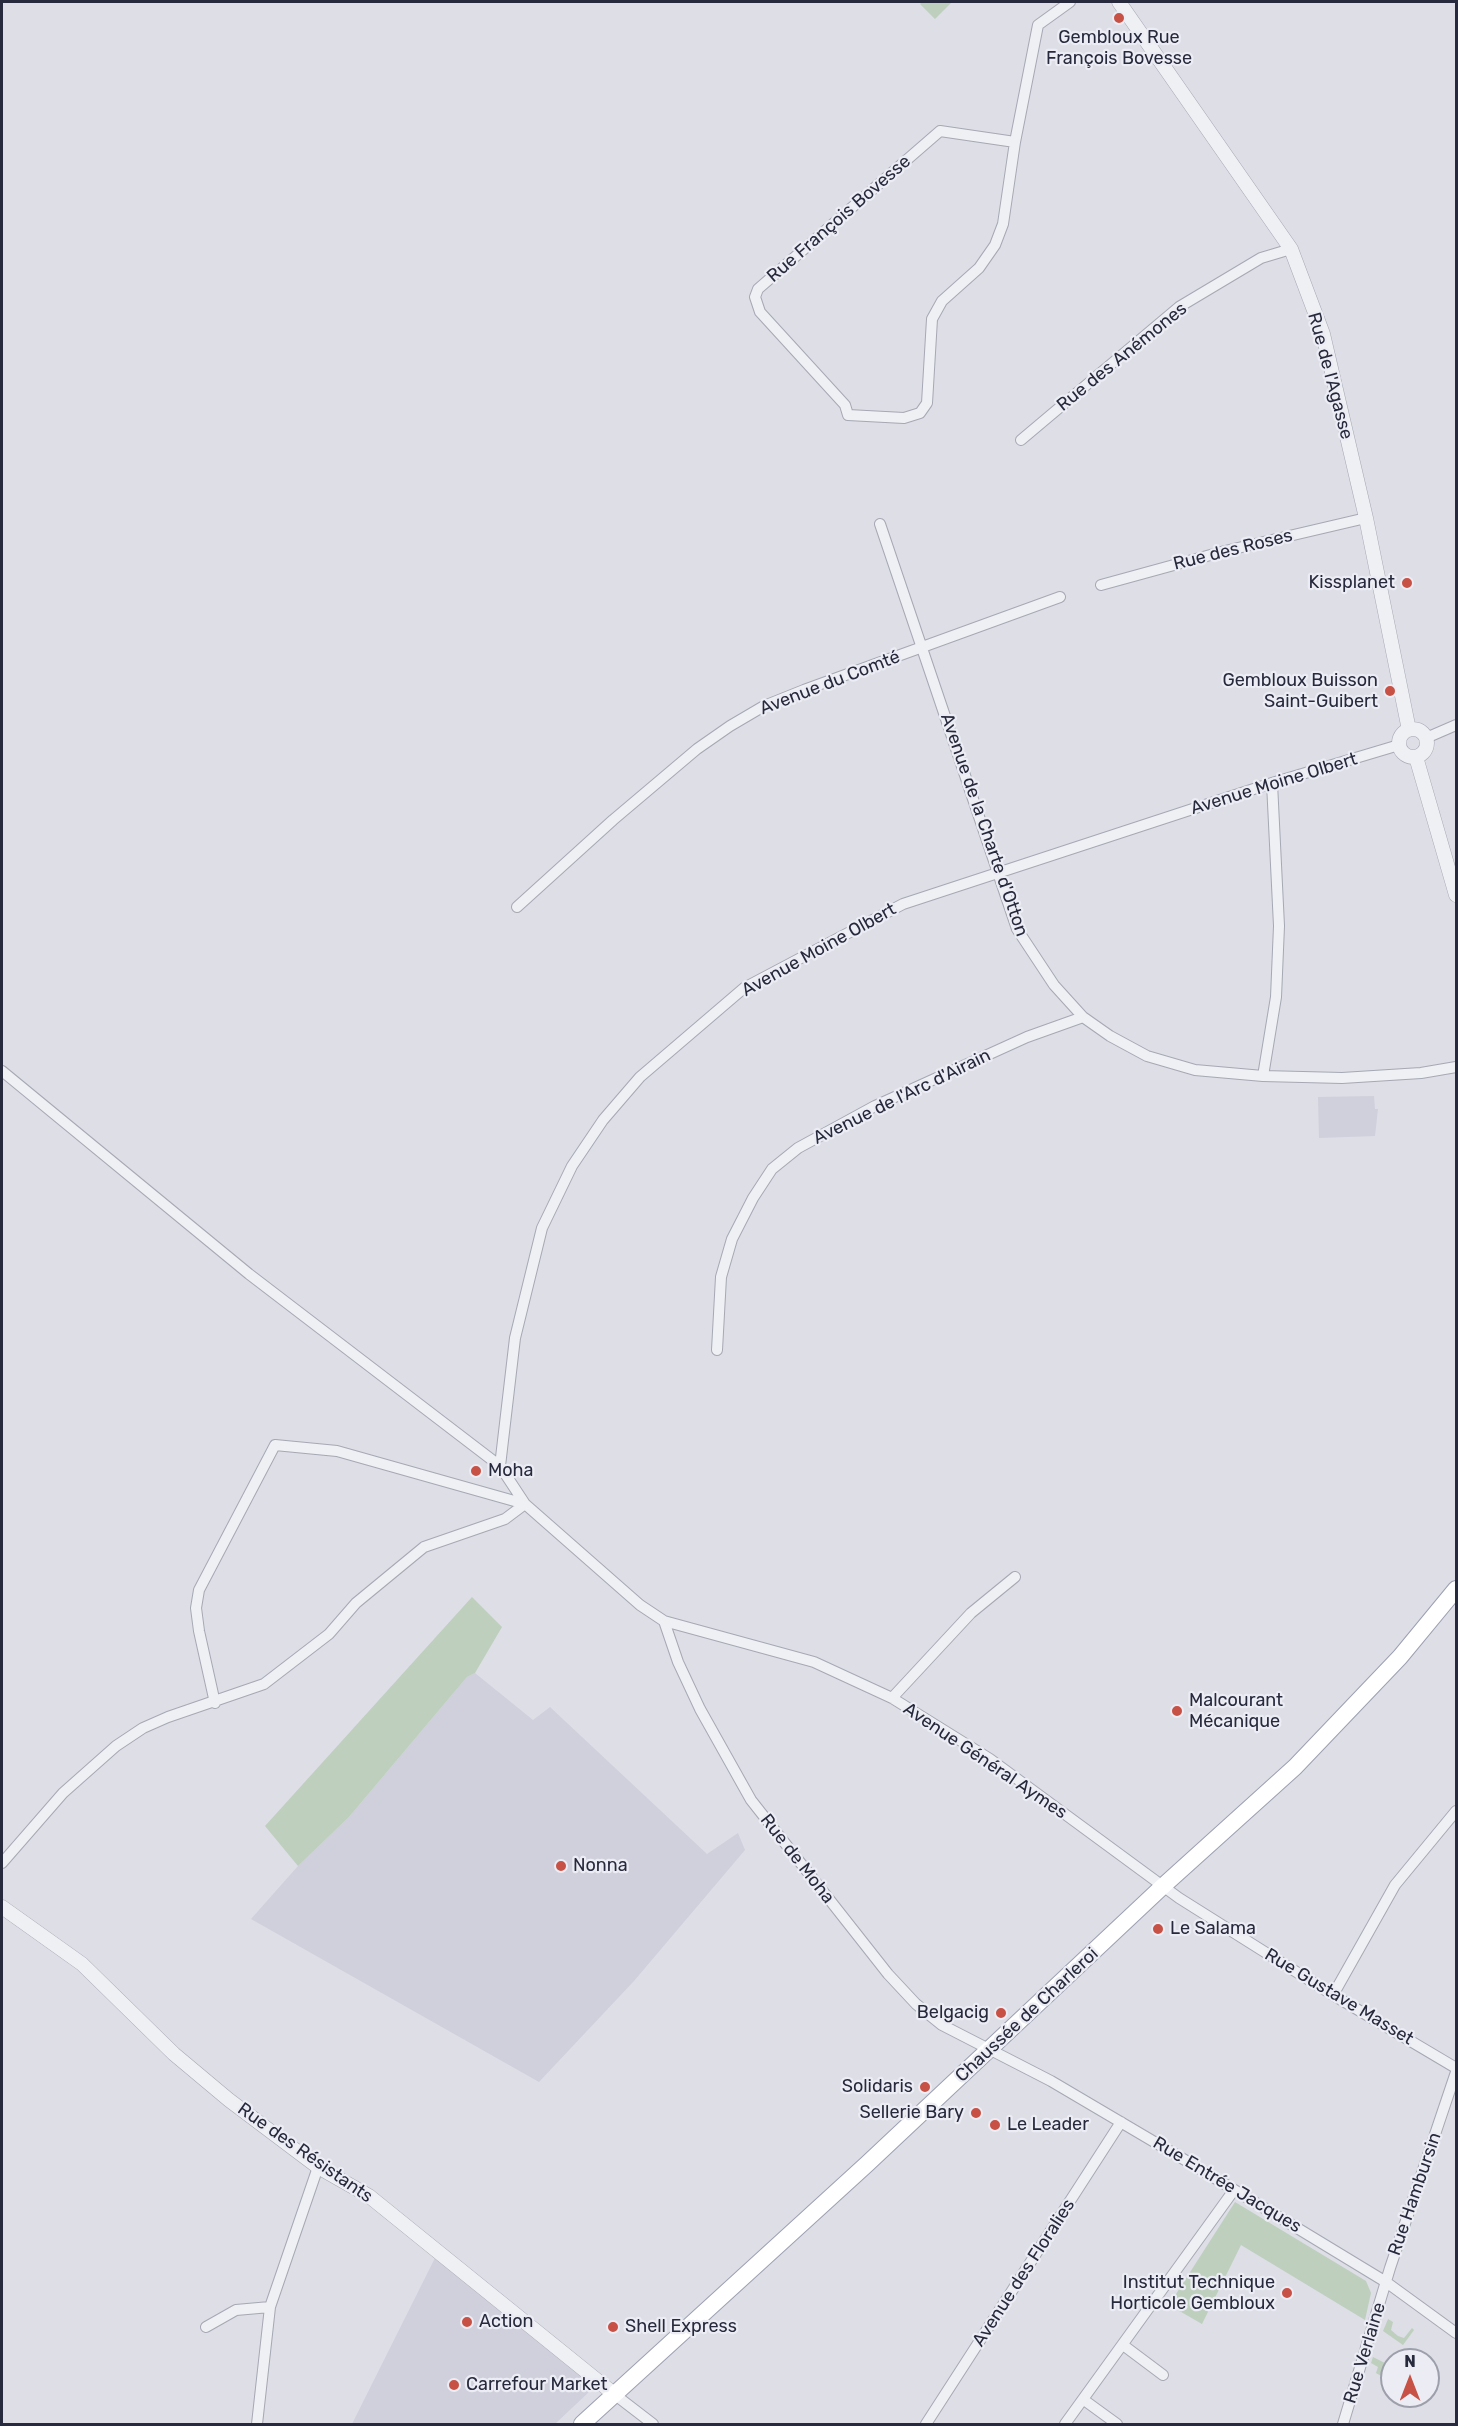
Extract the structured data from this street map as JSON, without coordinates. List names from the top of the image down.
{
  "streets": {
    "main road": ["Chaussée de Charleroi"],
    "street": [
      "Rue François Bovesse",
      "Rue des Anémones",
      "Rue de l'Agasse",
      "Rue des Roses",
      "Avenue du Comté",
      "Avenue Moine Olbert",
      "Avenue de la Charte d'Otton",
      "Avenue de l'Arc d'Airain",
      "Avenue Général Aymes",
      "Rue de Moha",
      "Rue Gustave Masset",
      "Rue des Résistants",
      "Rue Entrée Jacques",
      "Rue Hambursin",
      "Avenue des Floralies",
      "Rue Verlaine"
    ]
  },
  "crossings": [
    ["Rue des Anémones", "Rue de l'Agasse"],
    ["Rue de l'Agasse", "Rue des Roses"],
    ["Rue de l'Agasse", "Avenue Moine Olbert"],
    ["Avenue du Comté", "Avenue de la Charte d'Otton"],
    ["Avenue Moine Olbert", "Avenue de la Charte d'Otton"],
    ["Avenue de la Charte d'Otton", "Avenue de l'Arc d'Airain"],
    ["Avenue Général Aymes", "Rue de Moha"],
    ["Avenue Général Aymes", "Rue Gustave Masset"],
    ["Avenue Général Aymes", "Chaussée de Charleroi"],
    ["Rue de Moha", "Chaussée de Charleroi"],
    ["Rue de Moha", "Rue Entrée Jacques"],
    ["Rue Gustave Masset", "Chaussée de Charleroi"],
    ["Rue Gustave Masset", "Rue Hambursin"],
    ["Chaussée de Charleroi", "Rue des Résistants"],
    ["Chaussée de Charleroi", "Rue Entrée Jacques"],
    ["Rue Entrée Jacques", "Rue Hambursin"],
    ["Rue Entrée Jacques", "Avenue des Floralies"],
    ["Rue Entrée Jacques", "Rue Verlaine"],
    ["Rue Hambursin", "Rue Verlaine"]
  ],
  "places": [
    "Gembloux Rue François Bovesse",
    "Kissplanet",
    "Gembloux Buisson Saint-Guibert",
    "Moha",
    "Malcourant Mécanique",
    "Nonna",
    "Le Salama",
    "Belgacig",
    "Solidaris",
    "Sellerie Bary",
    "Le Leader",
    "Institut Technique Horticole Gembloux",
    "Action",
    "Shell Express",
    "Carrefour Market"
  ],
  "north": "top"
}
